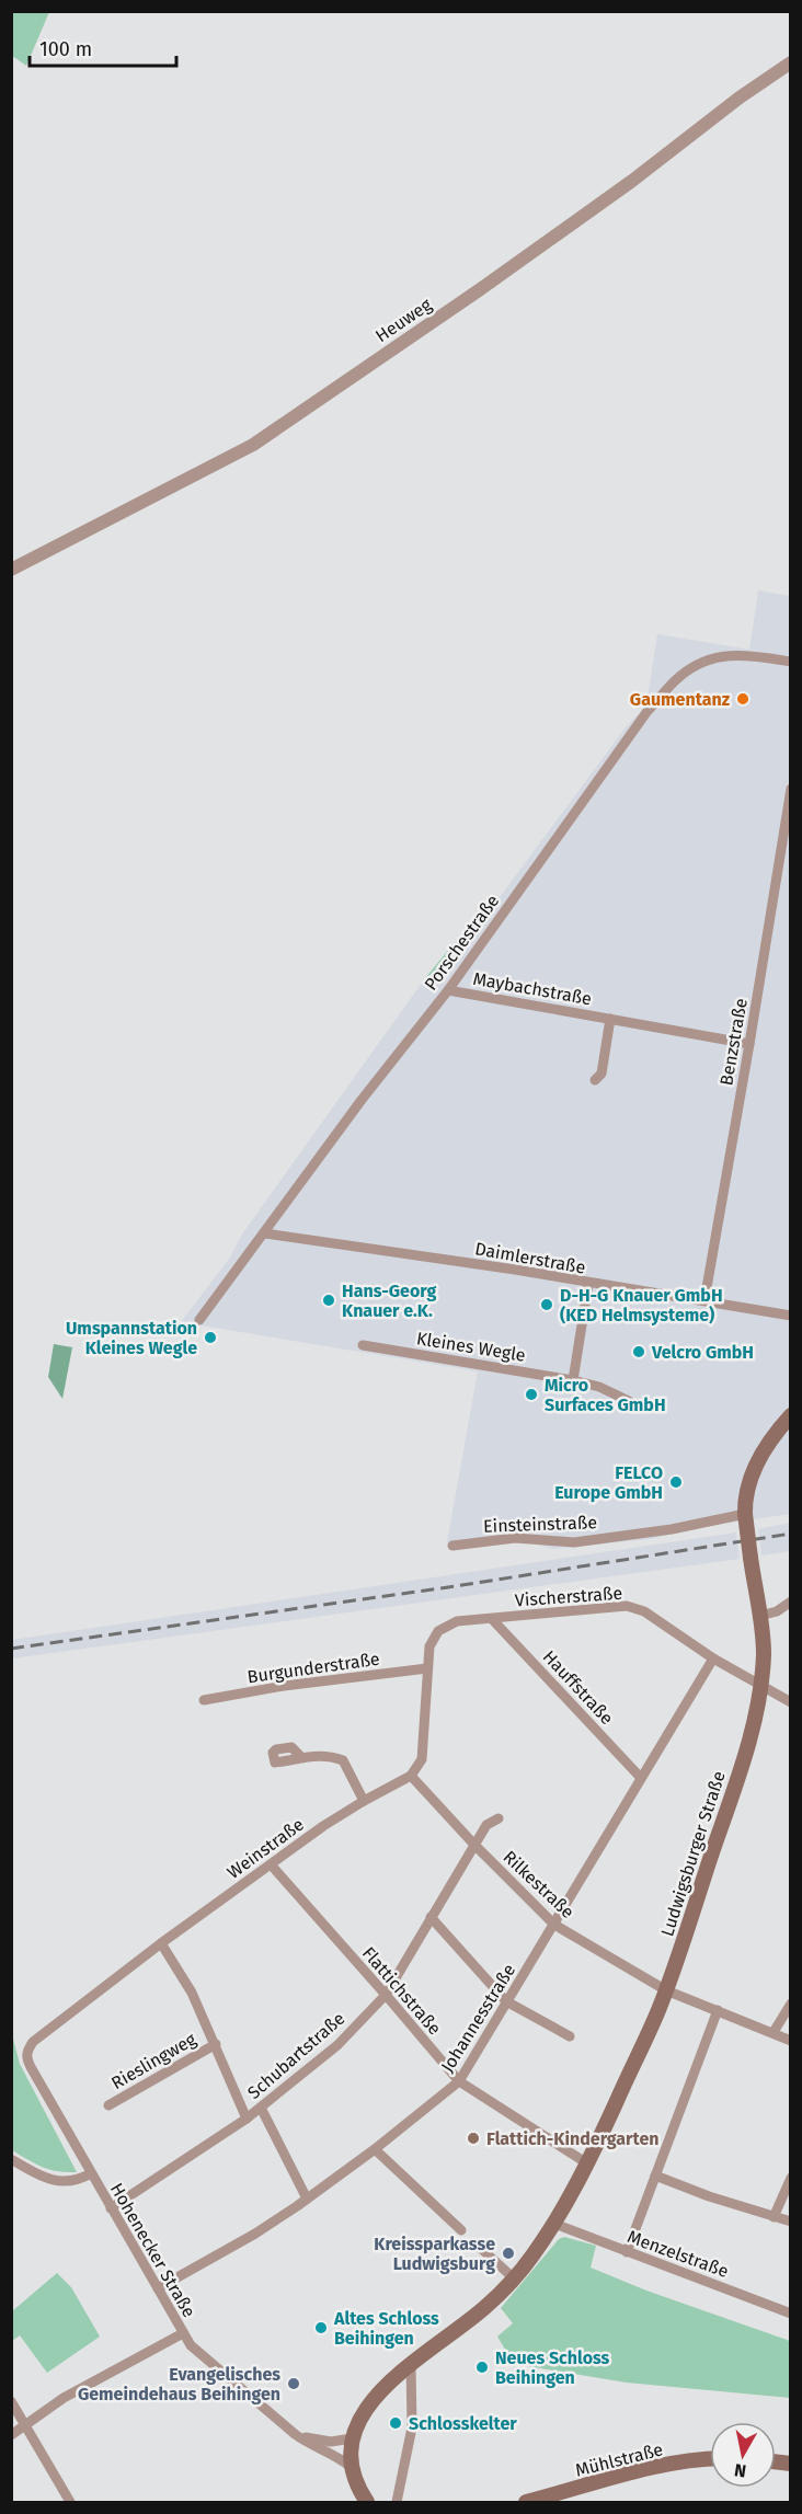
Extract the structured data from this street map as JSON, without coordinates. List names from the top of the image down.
{
  "streets": {
    "main road": ["Ludwigsburger Straße", "Mühlstraße"],
    "street": [
      "Heuweg",
      "Porschestraße",
      "Maybachstraße",
      "Benzstraße",
      "Daimlerstraße",
      "Kleines Wegle",
      "Einsteinstraße",
      "Vischerstraße",
      "Burgunderstraße",
      "Hauffstraße",
      "Weinstraße",
      "Rilkestraße",
      "Flattichstraße",
      "Johannesstraße",
      "Schubartstraße",
      "Rieslingweg",
      "Hohenecker Straße",
      "Menzelstraße"
    ]
  },
  "crossings": [
    ["Porschestraße", "Maybachstraße"],
    ["Porschestraße", "Daimlerstraße"],
    ["Maybachstraße", "Benzstraße"],
    ["Benzstraße", "Daimlerstraße"],
    ["Einsteinstraße", "Ludwigsburger Straße"],
    ["Vischerstraße", "Burgunderstraße"],
    ["Vischerstraße", "Hauffstraße"],
    ["Vischerstraße", "Ludwigsburger Straße"],
    ["Vischerstraße", "Johannesstraße"],
    ["Hauffstraße", "Johannesstraße"],
    ["Weinstraße", "Rilkestraße"],
    ["Weinstraße", "Flattichstraße"],
    ["Weinstraße", "Hohenecker Straße"],
    ["Ludwigsburger Straße", "Rilkestraße"],
    ["Ludwigsburger Straße", "Flattichstraße"],
    ["Ludwigsburger Straße", "Hohenecker Straße"],
    ["Ludwigsburger Straße", "Menzelstraße"],
    ["Rilkestraße", "Johannesstraße"],
    ["Rilkestraße", "Schubartstraße"],
    ["Flattichstraße", "Johannesstraße"],
    ["Flattichstraße", "Schubartstraße"],
    ["Johannesstraße", "Hohenecker Straße"],
    ["Schubartstraße", "Hohenecker Straße"]
  ],
  "places": [
    "Gaumentanz",
    "Hans-Georg Knauer e.K.",
    "D-H-G Knauer GmbH (KED Helmsysteme)",
    "Umspannstation Kleines Wegle",
    "Velcro GmbH",
    "Micro Surfaces GmbH",
    "FELCO Europe GmbH",
    "Flattich-Kindergarten",
    "Kreissparkasse Ludwigsburg",
    "Altes Schloss Beihingen",
    "Neues Schloss Beihingen",
    "Evangelisches Gemeindehaus Beihingen",
    "Schlosskelter"
  ],
  "scale_bar": "100 m",
  "north": "bottom"
}
